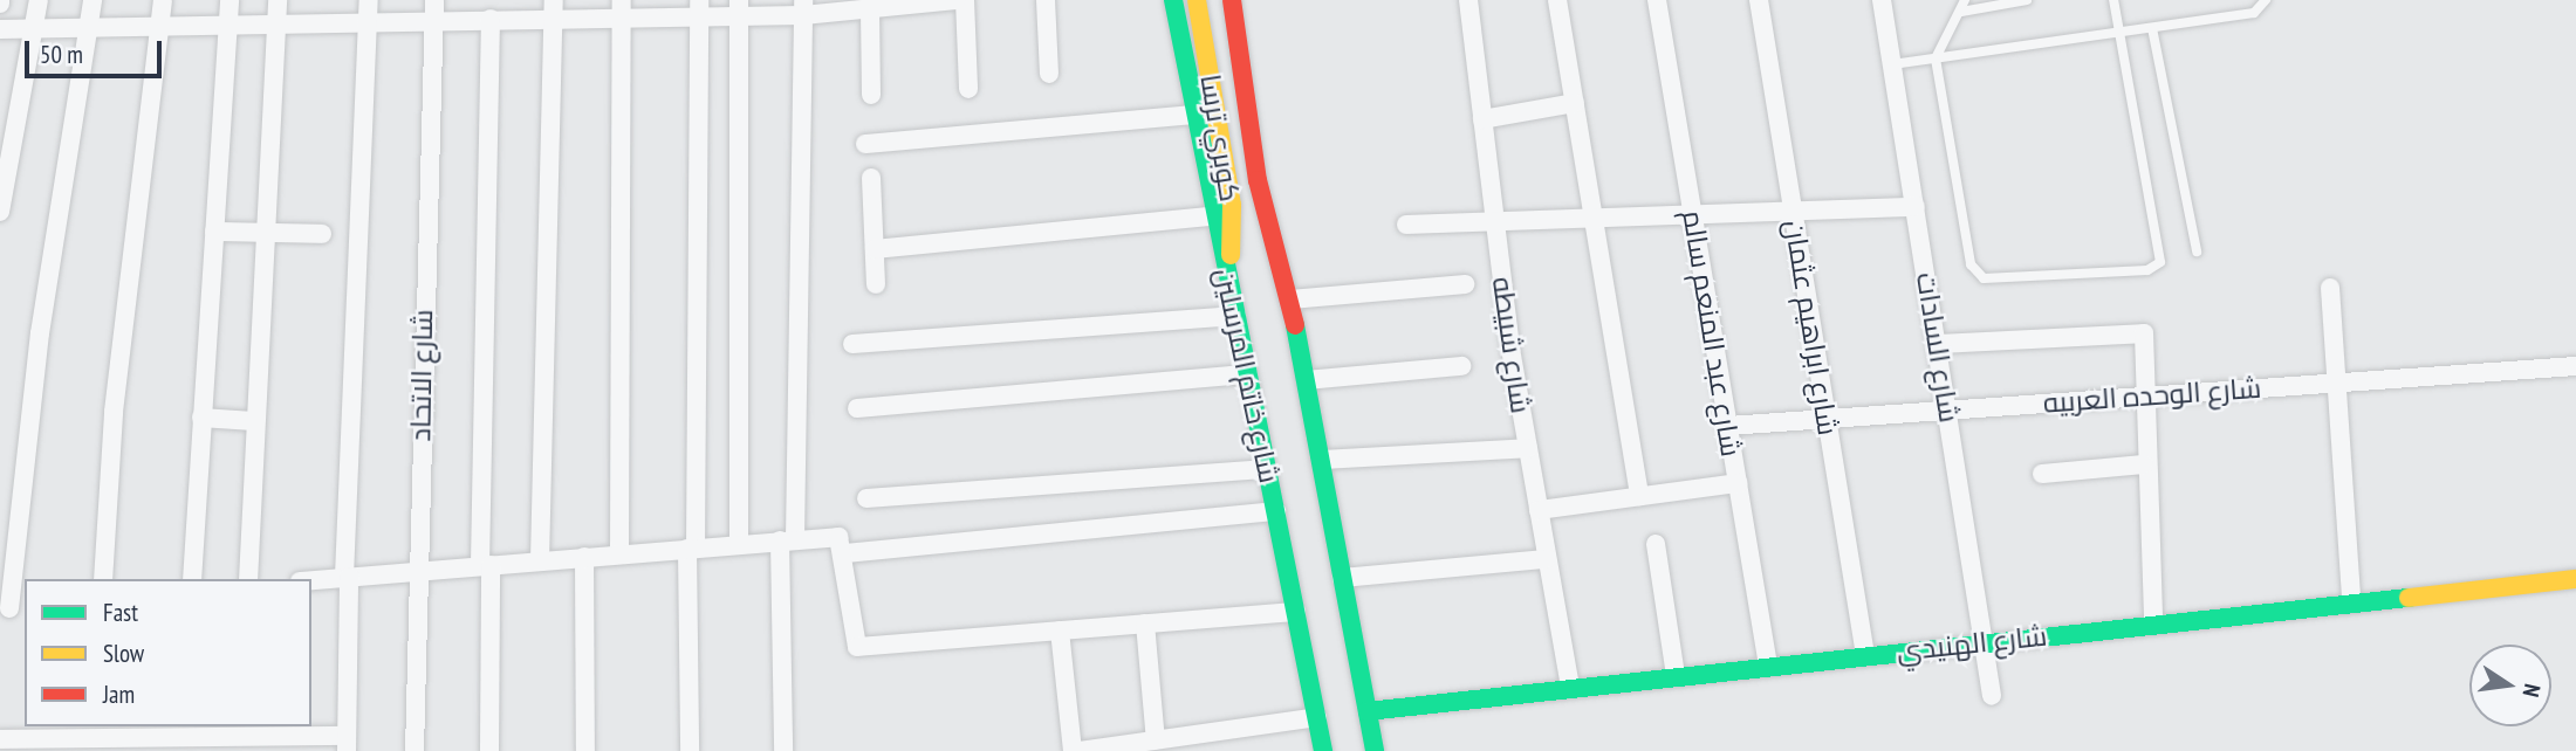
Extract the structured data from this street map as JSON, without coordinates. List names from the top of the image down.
{
  "streets": {
    "main road": ["كوبري ترسا", "شارع خاتم المرسلين", "شارع الهنيدي"],
    "street": [
      "شارع ابراهيم عثمان",
      "شارع عبد المنعم سالم",
      "شارع شبيطه",
      "شارع السادات",
      "شارع الاتحاد",
      "شارع الوحده العربيه"
    ]
  },
  "crossings": [
    ["كوبري ترسا", "شارع خاتم المرسلين"],
    ["شارع ابراهيم عثمان", "شارع الوحده العربيه"],
    ["شارع ابراهيم عثمان", "شارع الهنيدي"],
    ["شارع عبد المنعم سالم", "شارع الوحده العربيه"],
    ["شارع عبد المنعم سالم", "شارع الهنيدي"],
    ["شارع شبيطه", "شارع الهنيدي"],
    ["شارع السادات", "شارع الوحده العربيه"],
    ["شارع السادات", "شارع الهنيدي"],
    ["شارع خاتم المرسلين", "شارع الهنيدي"]
  ],
  "legend": ["Fast", "Slow", "Jam"],
  "scale_bar": "50 m",
  "north": "right"
}
